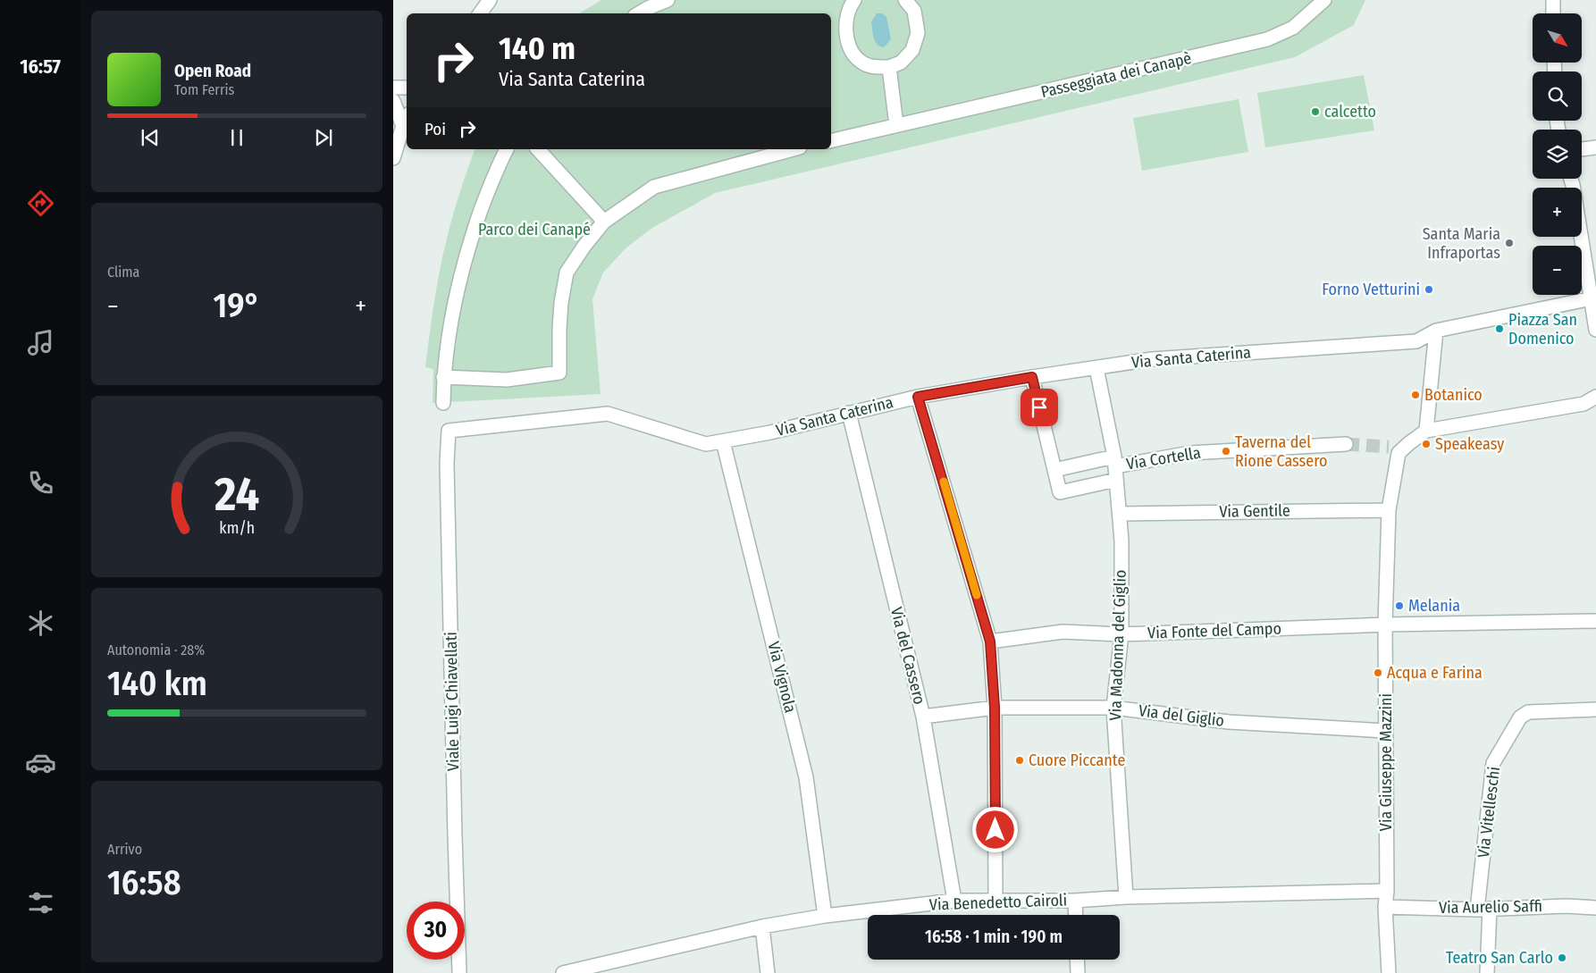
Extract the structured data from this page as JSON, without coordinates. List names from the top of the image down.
{
  "streets": {
    "street": [
      "Passeggiata dei Canapè",
      "Via Santa Caterina",
      "Via Cortella",
      "Via Gentile",
      "Via Fonte del Campo",
      "Via Madonna del Giglio",
      "Via del Cassero",
      "Via Vignola",
      "Viale Luigi Chiavellati",
      "Via del Giglio",
      "Via Giuseppe Mazzini",
      "Via Vitelleschi",
      "Via Benedetto Cairoli",
      "Via Aurelio Saffi"
    ]
  },
  "crossings": [
    ["Via Santa Caterina", "Via Madonna del Giglio"],
    ["Via Santa Caterina", "Via del Cassero"],
    ["Via Santa Caterina", "Via Vignola"],
    ["Via Santa Caterina", "Viale Luigi Chiavellati"],
    ["Via Cortella", "Via Madonna del Giglio"],
    ["Via Gentile", "Via Madonna del Giglio"],
    ["Via Gentile", "Via Giuseppe Mazzini"],
    ["Via Fonte del Campo", "Via Madonna del Giglio"],
    ["Via Fonte del Campo", "Via Giuseppe Mazzini"],
    ["Via Madonna del Giglio", "Via del Giglio"],
    ["Via Madonna del Giglio", "Via Benedetto Cairoli"],
    ["Via del Cassero", "Via del Giglio"],
    ["Via del Cassero", "Via Benedetto Cairoli"],
    ["Via Vignola", "Via Benedetto Cairoli"],
    ["Via del Giglio", "Via Giuseppe Mazzini"],
    ["Via Giuseppe Mazzini", "Via Benedetto Cairoli"],
    ["Via Giuseppe Mazzini", "Via Aurelio Saffi"],
    ["Via Vitelleschi", "Via Aurelio Saffi"]
  ],
  "parks": ["Parco dei Canapé"],
  "places": [
    "calcetto",
    "Santa Maria Infraportas",
    "Forno Vetturini",
    "Piazza San Domenico",
    "Botanico",
    "Speakeasy",
    "Taverna del Rione Cassero",
    "Melania",
    "Acqua e Farina",
    "Cuore Piccante",
    "Teatro San Carlo"
  ],
  "north": "bottom right",
  "page": {
    "tabs": "16:57",
    "map_buttons": ["+", "−"],
    "turn": ["140 m", "Via Santa Caterina"],
    "song": ["Open Road", "Tom Ferris"],
    "then": "Poi",
    "tile": [
      "Clima",
      ["Autonomia · 28%", "140 km"],
      ["Arrivo", "16:58"]
    ],
    "heat": ["−", "19°", "+"],
    "limit": "30",
    "trip": "16:58 · 1 min · 190 m",
    "gauge": ["24", "km/h"]
  }
}
